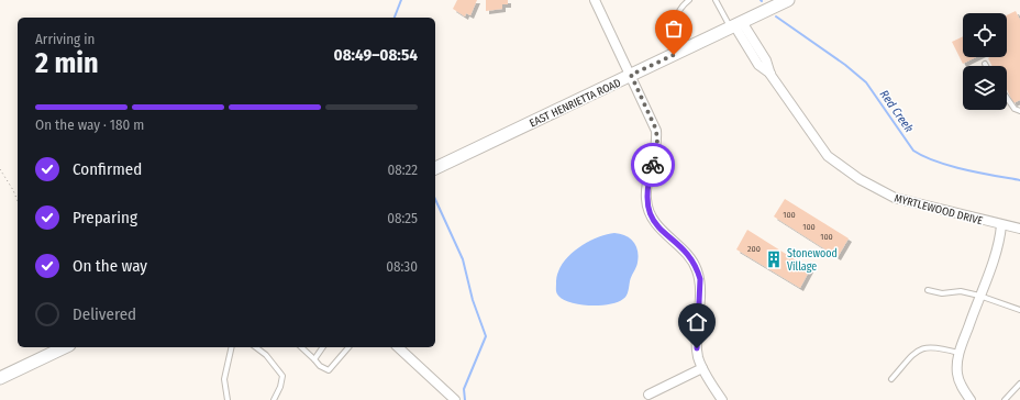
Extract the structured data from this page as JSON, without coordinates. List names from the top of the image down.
{
  "streets": {
    "main road": ["EAST HENRIETTA ROAD"],
    "street": ["MYRTLEWOOD DRIVE"]
  },
  "crossings": [
    ["EAST HENRIETTA ROAD", "MYRTLEWOOD DRIVE"]
  ],
  "water": ["Red Creek"],
  "places": {
    "building": ["Stonewood Village"]
  },
  "house_numbers": [
    "100",
    "100",
    "100",
    "200"
  ],
  "page": {
    "heading": ["2 min", "Arriving in", "08:49–08:54"],
    "bar": "On the way · 180 m",
    "list": [
      ["Confirmed", "08:22"],
      ["Preparing", "08:25"],
      ["On the way", "08:30"],
      "Delivered"
    ]
  }
}
